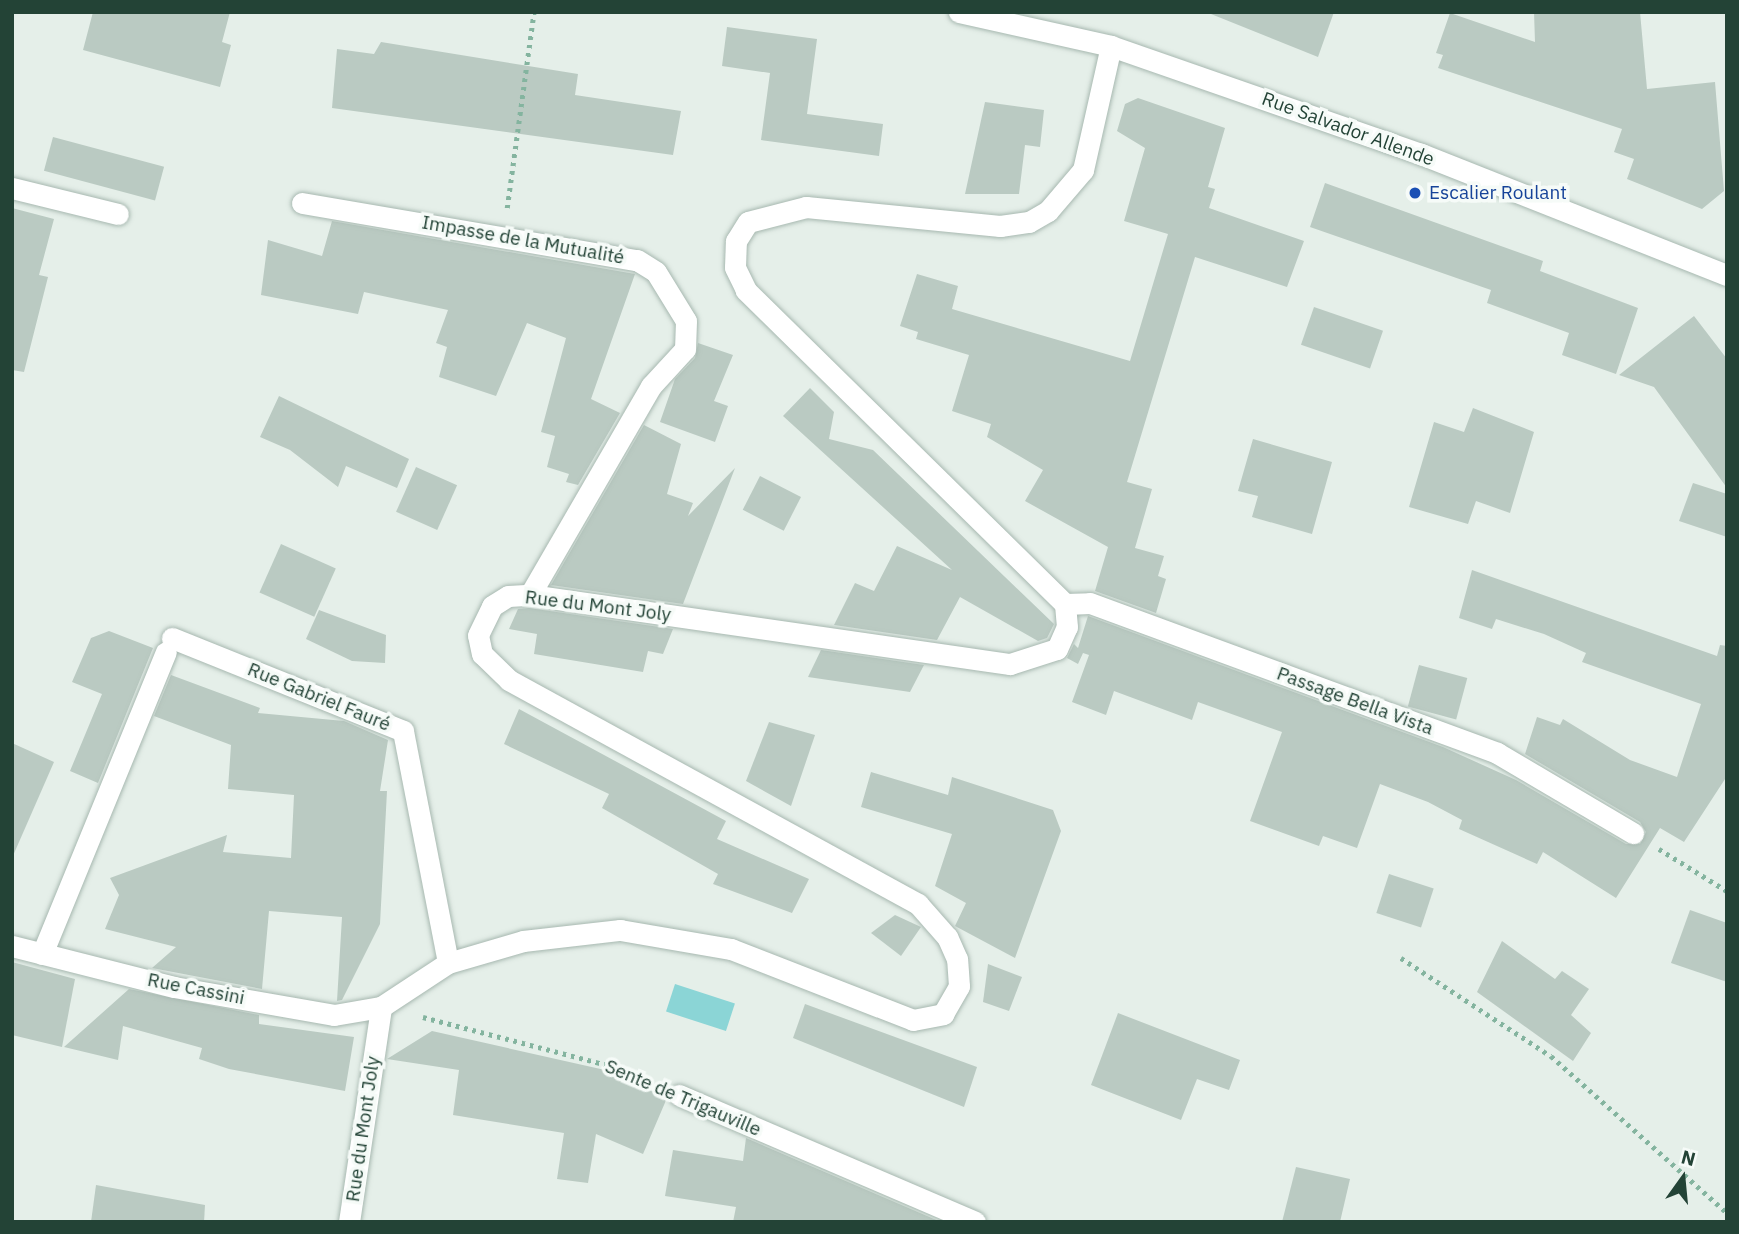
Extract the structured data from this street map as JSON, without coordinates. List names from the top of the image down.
{
  "streets": {
    "street": [
      "Rue Salvador Allende",
      "Impasse de la Mutualité",
      "Rue du Mont Joly",
      "Rue Gabriel Fauré",
      "Passage Bella Vista",
      "Rue Cassini",
      "Sente de Trigauville"
    ]
  },
  "crossings": [
    ["Impasse de la Mutualité", "Rue du Mont Joly"],
    ["Rue du Mont Joly", "Rue Gabriel Fauré"],
    ["Rue du Mont Joly", "Passage Bella Vista"],
    ["Rue du Mont Joly", "Rue Cassini"],
    ["Rue du Mont Joly", "Sente de Trigauville"],
    ["Rue Gabriel Fauré", "Rue Cassini"],
    ["Rue Cassini", "Sente de Trigauville"]
  ],
  "places": ["Escalier Roulant"],
  "north": "top"
}
